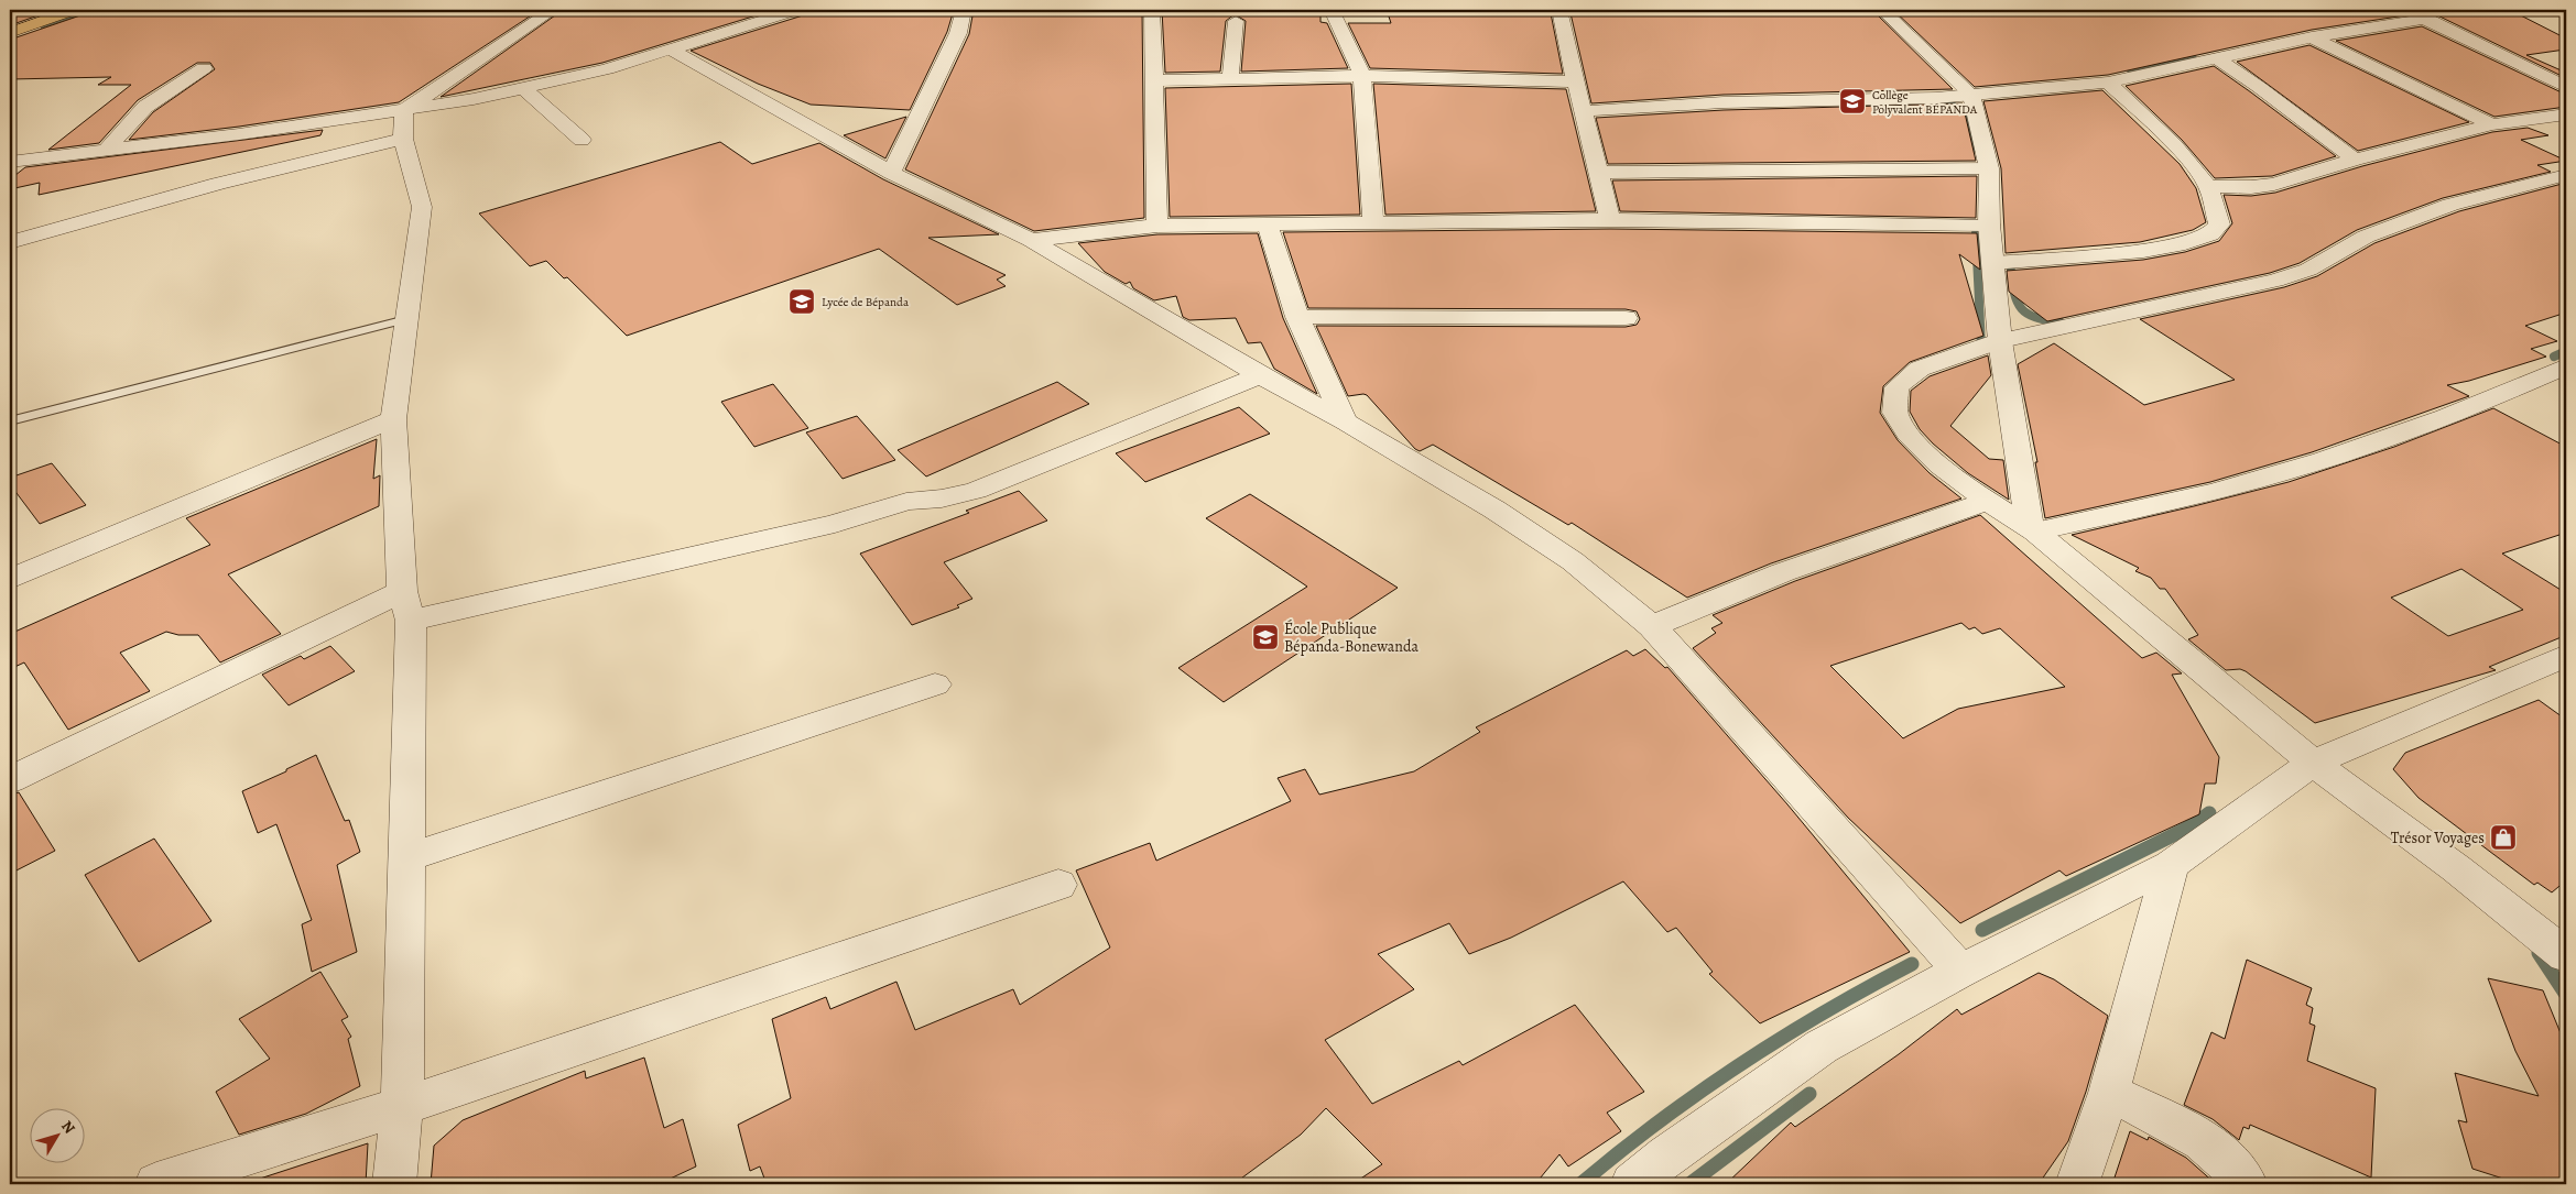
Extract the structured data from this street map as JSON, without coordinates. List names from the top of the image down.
{
  "places": {
    "school or university": ["Collège Polyvalent BÉPANDA", "Lycée de Bépanda", "École Publique Bépanda-Bonewanda"],
    "shop": ["Trésor Voyages"]
  },
  "north": "top right"
}
